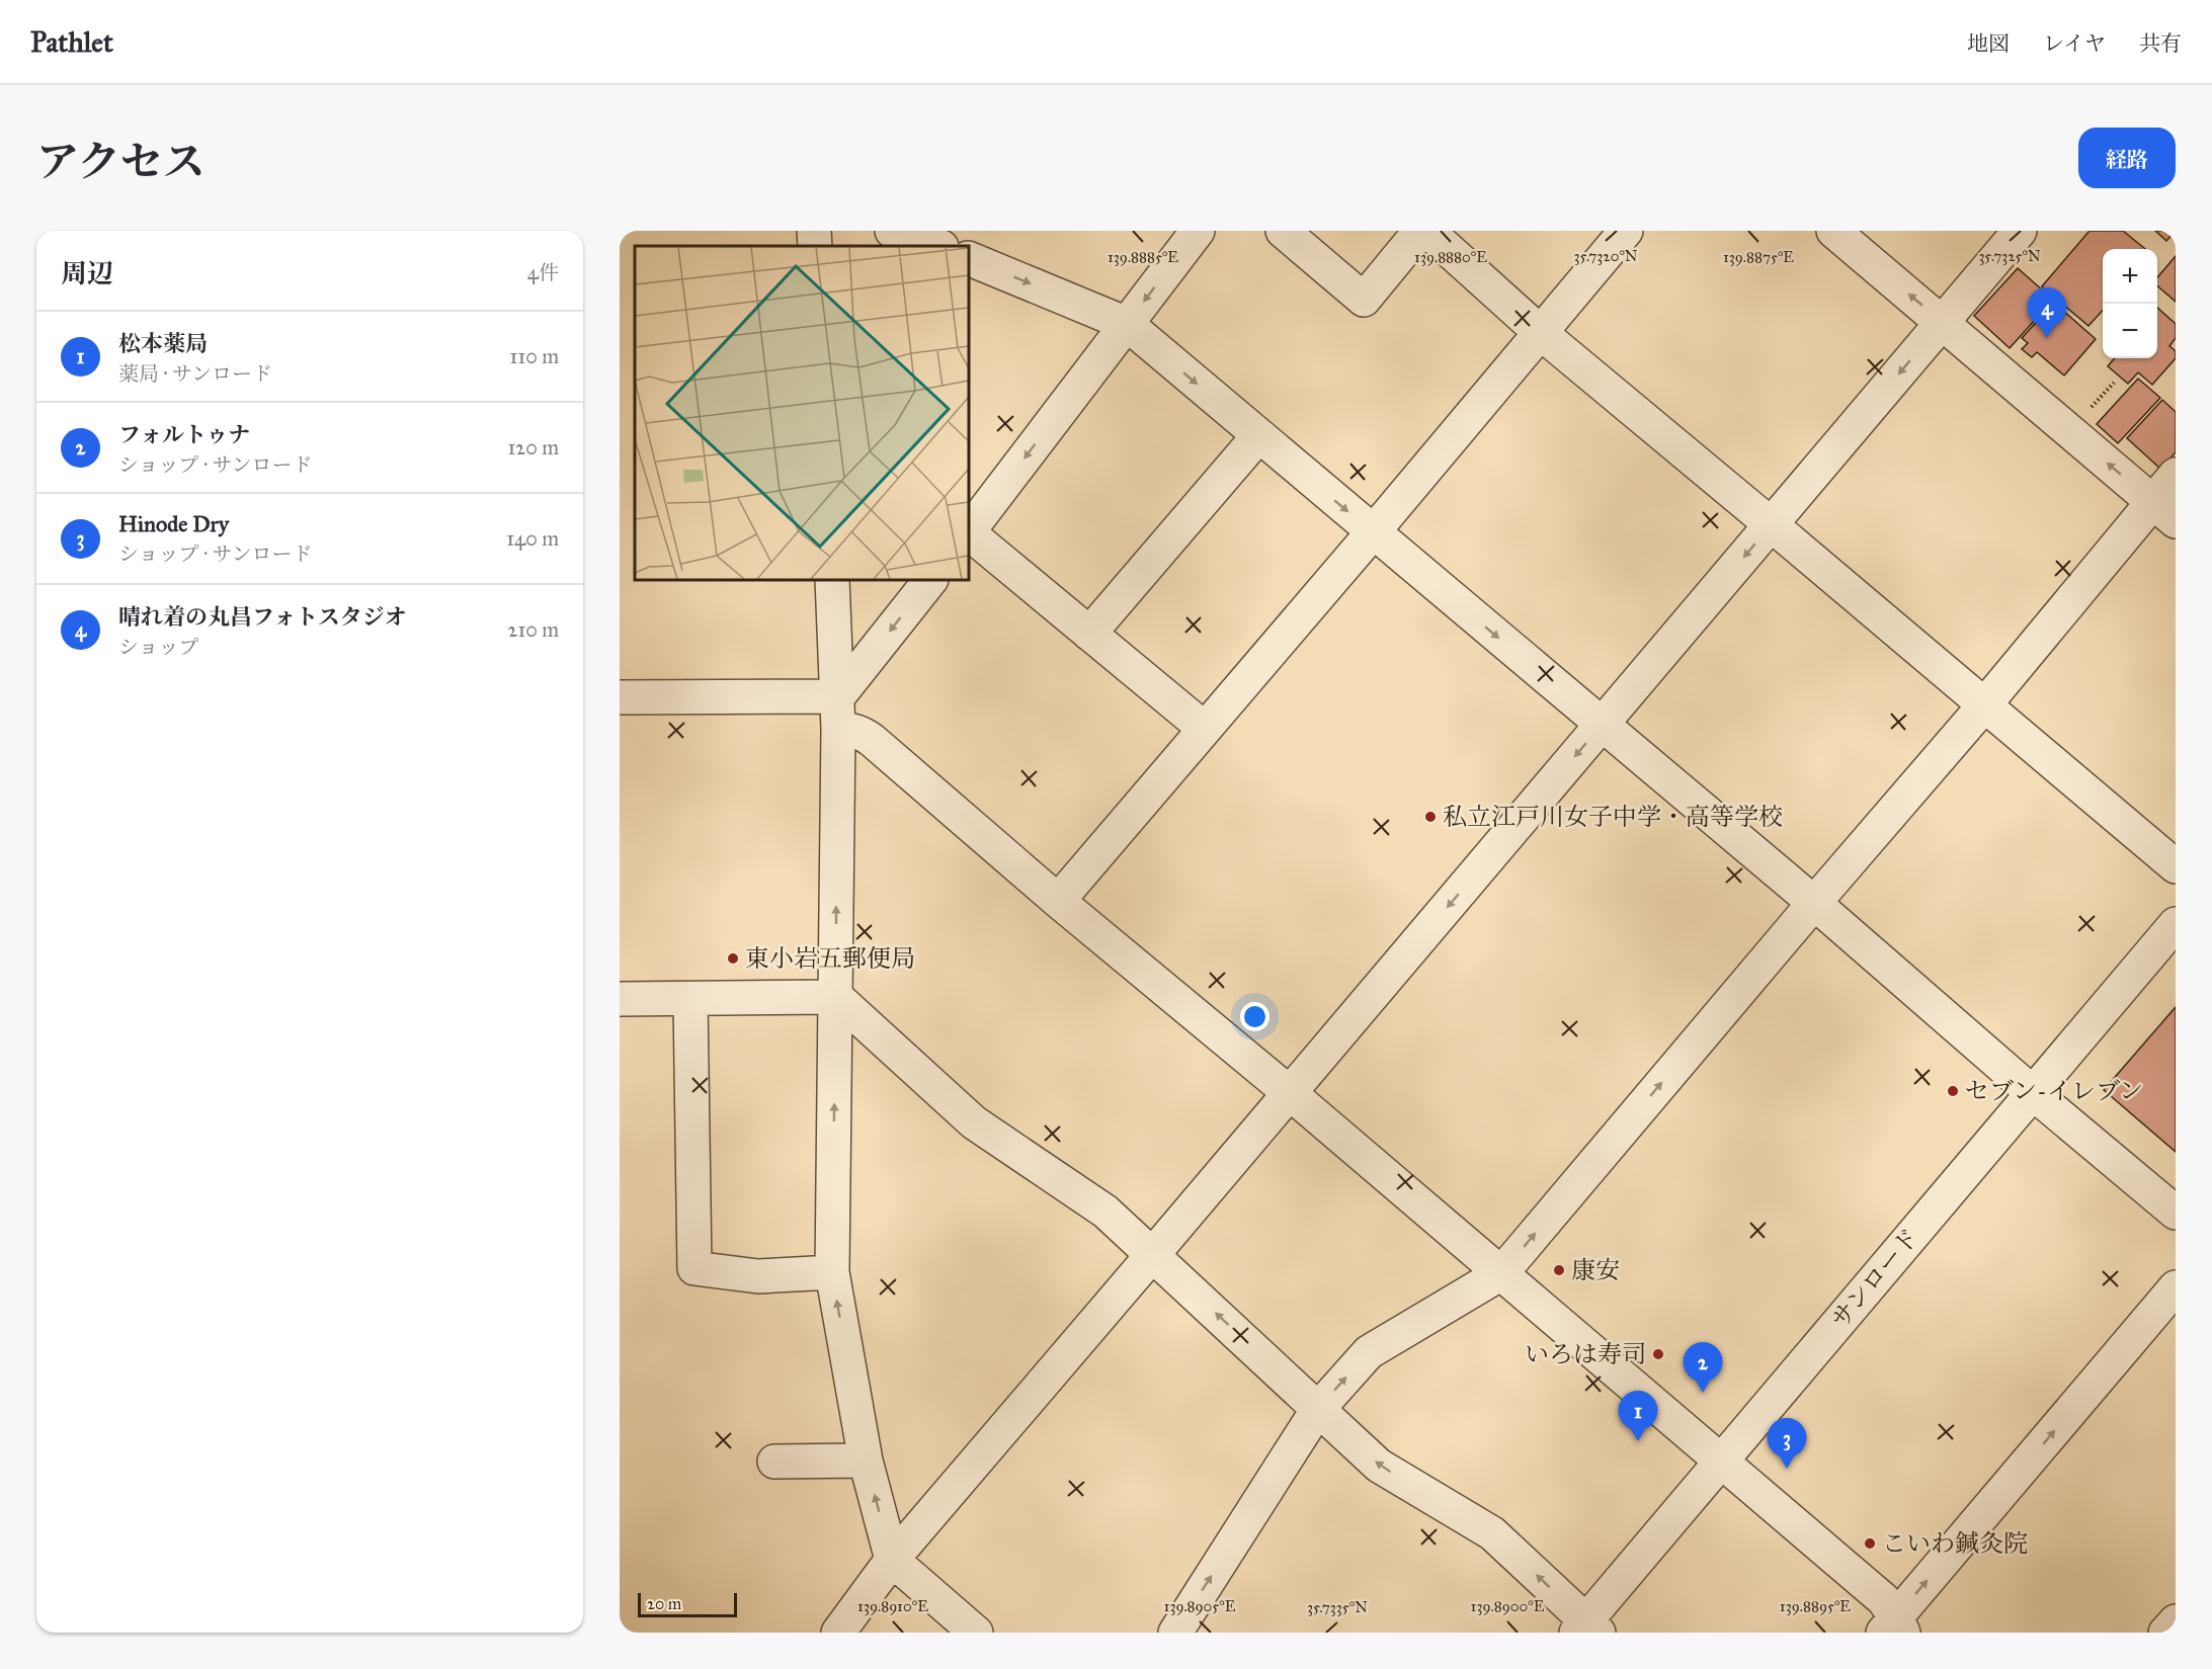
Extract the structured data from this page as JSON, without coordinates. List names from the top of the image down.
{
  "streets": {
    "street": ["サンロード"]
  },
  "places": [
    "私立江戸川女子中学・高等学校",
    "東小岩五郵便局",
    "セブン-イレブン",
    "康安",
    "いろは寿司",
    "こいわ鍼灸院"
  ],
  "scale_bar": "20 m",
  "page": {
    "header": "Pathlet",
    "nav": ["地図", "レイヤ", "共有"],
    "title": "アクセス",
    "buttons": "経路",
    "heading": ["周辺", "4件"],
    "map_buttons": ["+", "−"],
    "pins": [
      "4",
      "2",
      "1",
      "3"
    ],
    "list": [
      {
        "mark": "1",
        "name": "松本薬局",
        "note": "薬局 · サンロード",
        "value": "110 m"
      },
      {
        "mark": "2",
        "name": "フォルトゥナ",
        "note": "ショップ · サンロード",
        "value": "120 m"
      },
      {
        "mark": "3",
        "name": "Hinode Dry",
        "note": "ショップ · サンロード",
        "value": "140 m"
      },
      {
        "mark": "4",
        "name": "晴れ着の丸昌フォトスタジオ",
        "note": "ショップ",
        "value": "210 m"
      }
    ],
    "scale": "20 m"
  },
  "coordinates": [
    "35.7320°N",
    "35.7325°N",
    "139.8885°E",
    "139.8880°E",
    "139.8875°E",
    "139.8910°E",
    "139.8905°E",
    "139.8900°E",
    "139.8895°E",
    "35.7335°N"
  ]
}
